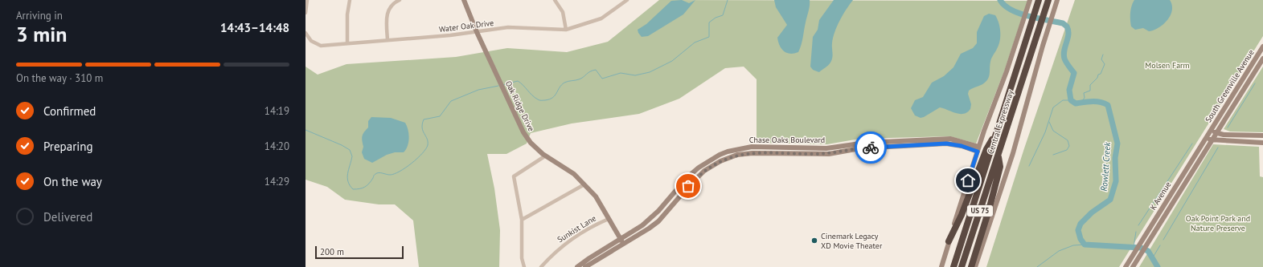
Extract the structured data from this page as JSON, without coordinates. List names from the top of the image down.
{
  "streets": {
    "highway": ["Central Expressway", "US 75"],
    "main road": [
      "South Greenville Avenue",
      "Oak Ridge Drive",
      "Chase Oaks Boulevard",
      "K Avenue"
    ],
    "street": ["Water Oak Drive", "Sunkist Lane"]
  },
  "crossings": [
    ["Water Oak Drive", "Oak Ridge Drive"],
    ["South Greenville Avenue", "K Avenue"],
    ["Oak Ridge Drive", "Chase Oaks Boulevard"],
    ["Oak Ridge Drive", "Sunkist Lane"],
    ["Central Expressway", "Chase Oaks Boulevard"]
  ],
  "water": ["Rowlett Creek"],
  "parks": ["Molsen Farm", "Oak Point Park and Nature Preserve"],
  "places": ["Cinemark Legacy XD Movie Theater"],
  "scale_bar": "200 m",
  "page": {
    "heading": ["3 min", "Arriving in", "14:43–14:48"],
    "bar": "On the way · 310 m",
    "list": [
      ["Confirmed", "14:19"],
      ["Preparing", "14:20"],
      ["On the way", "14:29"],
      "Delivered"
    ],
    "scale": "200 m"
  }
}
